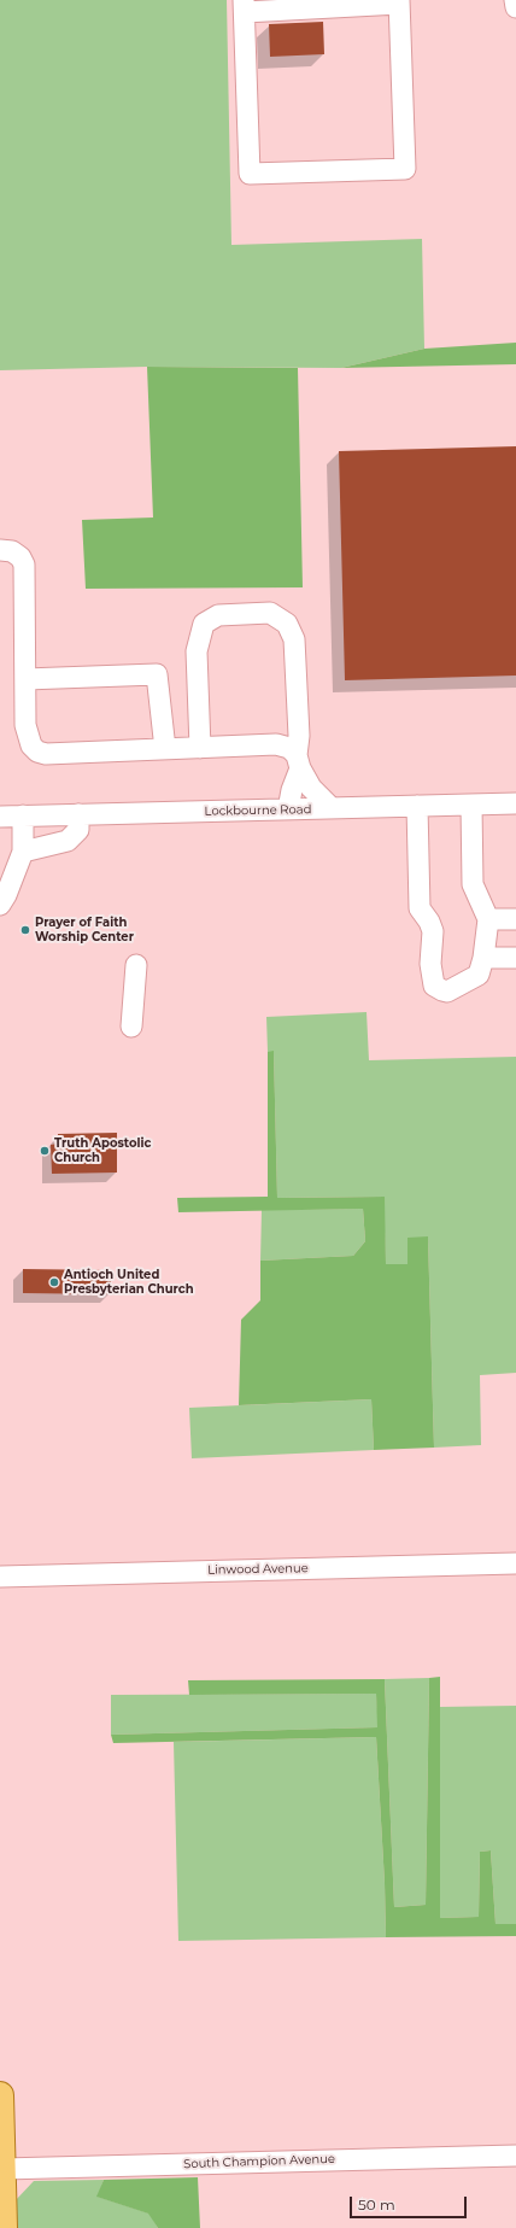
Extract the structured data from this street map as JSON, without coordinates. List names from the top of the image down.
{
  "streets": {
    "street": ["Lockbourne Road", "Linwood Avenue", "South Champion Avenue"]
  },
  "places": ["Prayer of Faith Worship Center", "Truth Apostolic Church", "Antioch United Presbyterian Church"],
  "scale_bar": "50 m"
}
